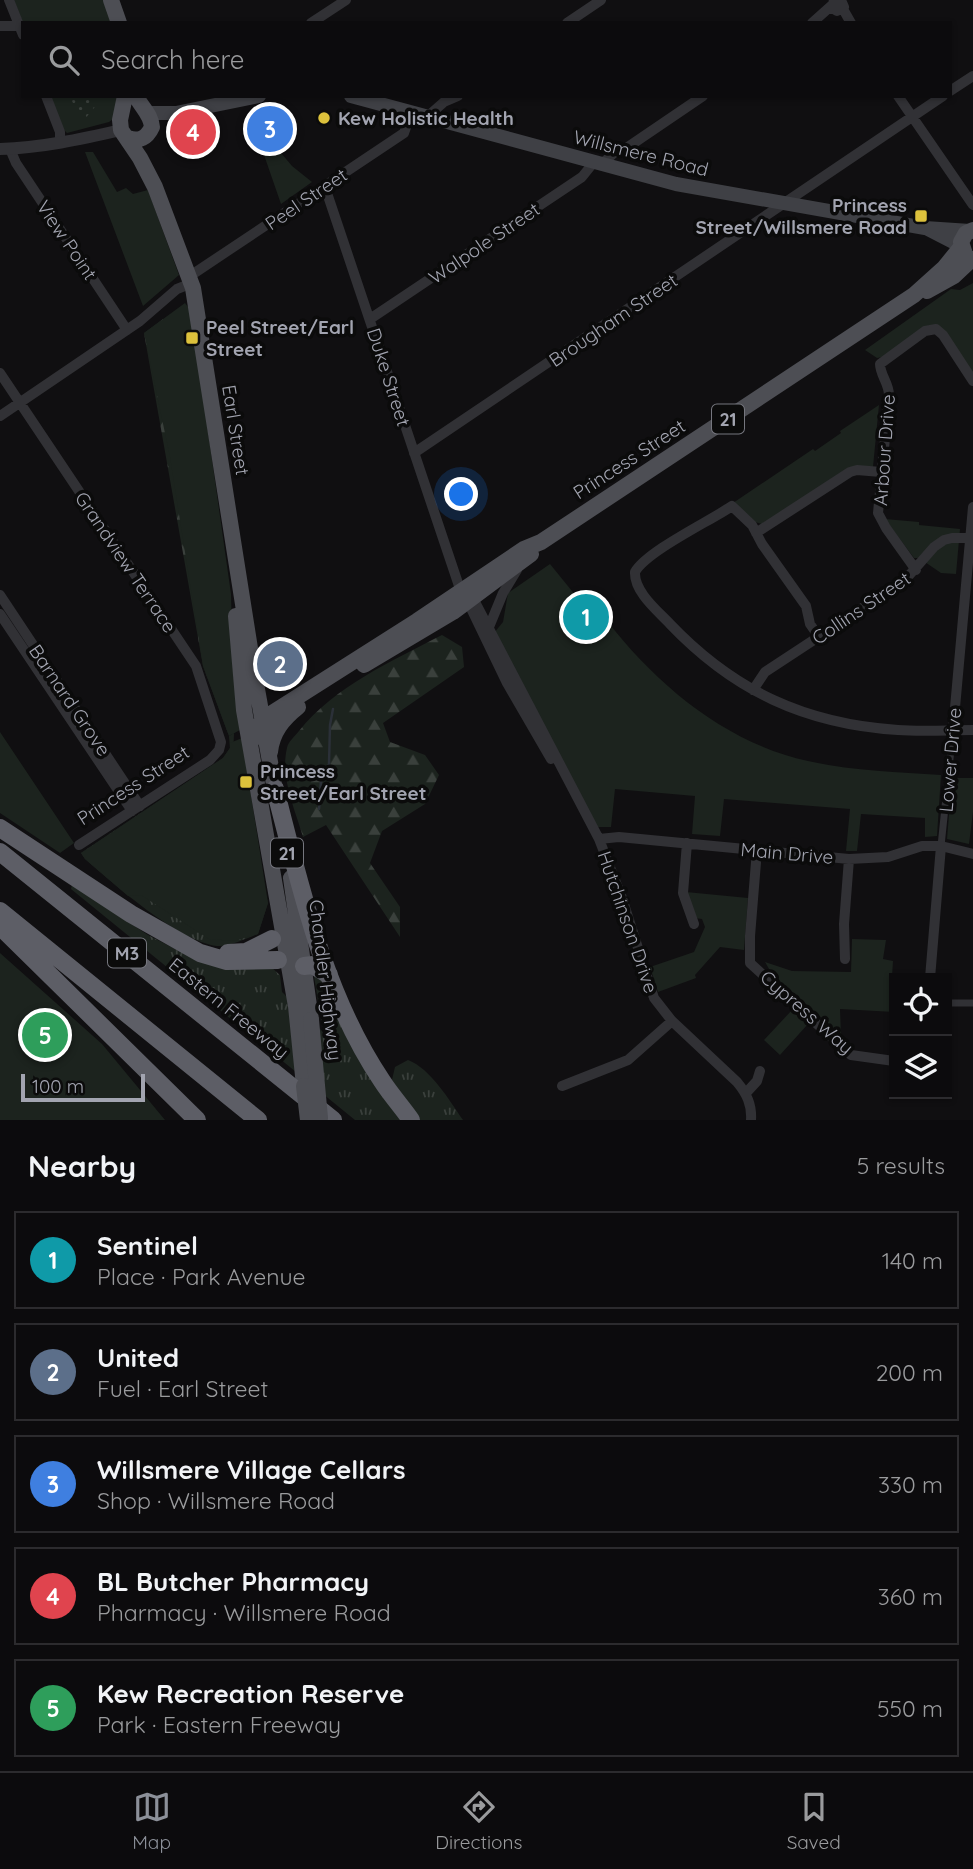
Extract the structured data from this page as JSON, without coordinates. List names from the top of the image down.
{
  "streets": {
    "highway": ["M3", "Eastern Freeway"],
    "main road": [
      "Willsmere Road",
      "21",
      "Earl Street",
      "Princess Street",
      "Chandler Highway"
    ],
    "street": [
      "Peel Street",
      "View Point",
      "Walpole Street",
      "Brougham Street",
      "Duke Street",
      "Arbour Drive",
      "Grandview Terrace",
      "Collins Street",
      "Barnard Grove",
      "Lower Drive",
      "Main Drive",
      "Hutchinson Drive",
      "Cypress Way"
    ]
  },
  "crossings": [
    ["Willsmere Road", "Peel Street"],
    ["Willsmere Road", "Walpole Street"],
    ["Willsmere Road", "Brougham Street"],
    ["Willsmere Road", "21"],
    ["Willsmere Road", "Princess Street"],
    ["Peel Street", "View Point"],
    ["Peel Street", "Duke Street"],
    ["Peel Street", "Earl Street"],
    ["Peel Street", "Grandview Terrace"],
    ["Walpole Street", "Duke Street"],
    ["Brougham Street", "Duke Street"],
    ["Duke Street", "Princess Street"],
    ["Duke Street", "Hutchinson Drive"],
    ["21", "Princess Street"],
    ["Earl Street", "Princess Street"],
    ["Earl Street", "Chandler Highway"],
    ["Arbour Drive", "Collins Street"],
    ["Princess Street", "Grandview Terrace"],
    ["Princess Street", "Barnard Grove"],
    ["Princess Street", "Hutchinson Drive"],
    ["Princess Street", "Chandler Highway"],
    ["Collins Street", "Lower Drive"],
    ["Lower Drive", "Main Drive"],
    ["Main Drive", "Hutchinson Drive"],
    ["Main Drive", "Cypress Way"]
  ],
  "places": {
    "other": ["Kew Holistic Health"],
    "transit": ["Princess Street/Willsmere Road", "Peel Street/Earl Street", "Princess Street/Earl Street"]
  },
  "scale_bar": "100 m",
  "page": {
    "search": "Search here",
    "pins": [
      "3",
      "4",
      "1",
      "2",
      "5"
    ],
    "scale": "100 m",
    "heading": ["Nearby", "5 results"],
    "list": [
      {
        "mark": "1",
        "name": "Sentinel",
        "note": "Place · Park Avenue",
        "value": "140 m"
      },
      {
        "mark": "2",
        "name": "United",
        "note": "Fuel · Earl Street",
        "value": "200 m"
      },
      {
        "mark": "3",
        "name": "Willsmere Village Cellars",
        "note": "Shop · Willsmere Road",
        "value": "330 m"
      },
      {
        "mark": "4",
        "name": "BL Butcher Pharmacy",
        "note": "Pharmacy · Willsmere Road",
        "value": "360 m"
      },
      {
        "mark": "5",
        "name": "Kew Recreation Reserve",
        "note": "Park · Eastern Freeway",
        "value": "550 m"
      }
    ],
    "nav": ["Map", "Directions", "Saved"]
  }
}
